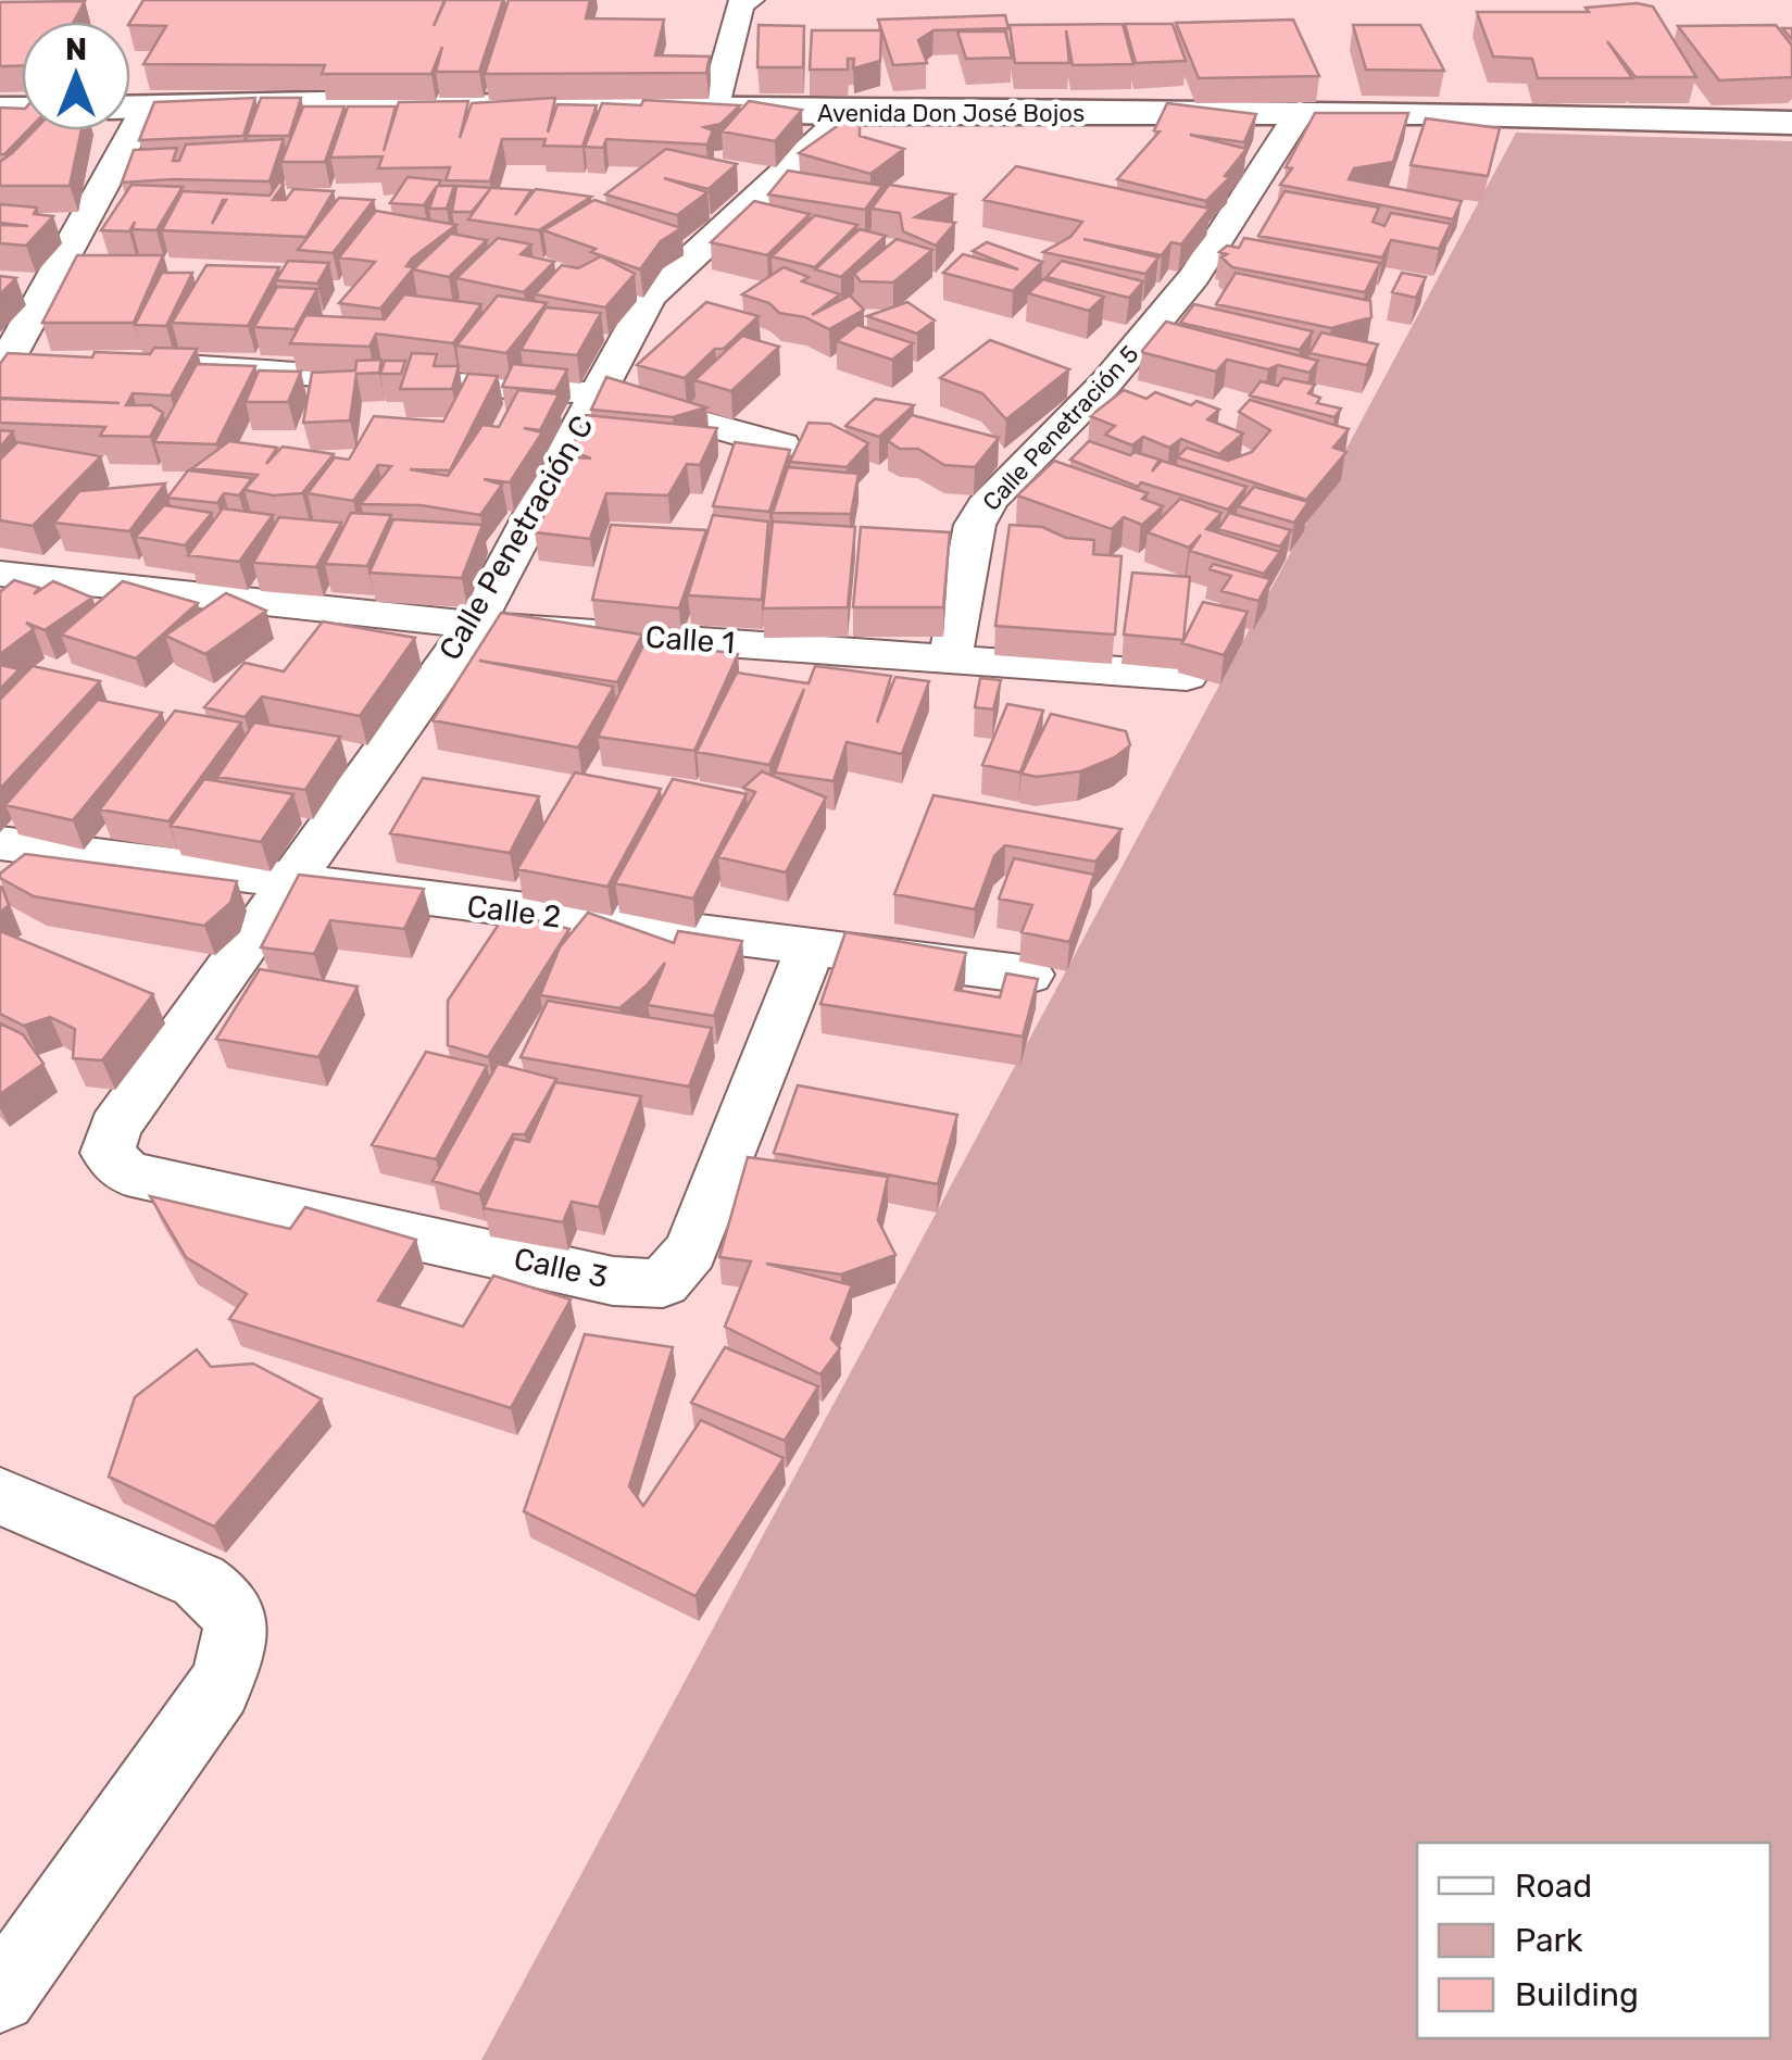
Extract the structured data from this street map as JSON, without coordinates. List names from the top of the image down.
{
  "streets": {
    "street": [
      "Avenida Don José Bojos",
      "Calle Penetración 5",
      "Calle Penetración C",
      "Calle 1",
      "Calle 2",
      "Calle 3"
    ]
  },
  "crossings": [
    ["Avenida Don José Bojos", "Calle Penetración 5"],
    ["Avenida Don José Bojos", "Calle Penetración C"],
    ["Calle Penetración 5", "Calle 1"],
    ["Calle Penetración C", "Calle 1"],
    ["Calle Penetración C", "Calle 2"],
    ["Calle Penetración C", "Calle 3"],
    ["Calle 2", "Calle 3"]
  ],
  "legend": ["Road", "Park", "Building"],
  "north": "top"
}
